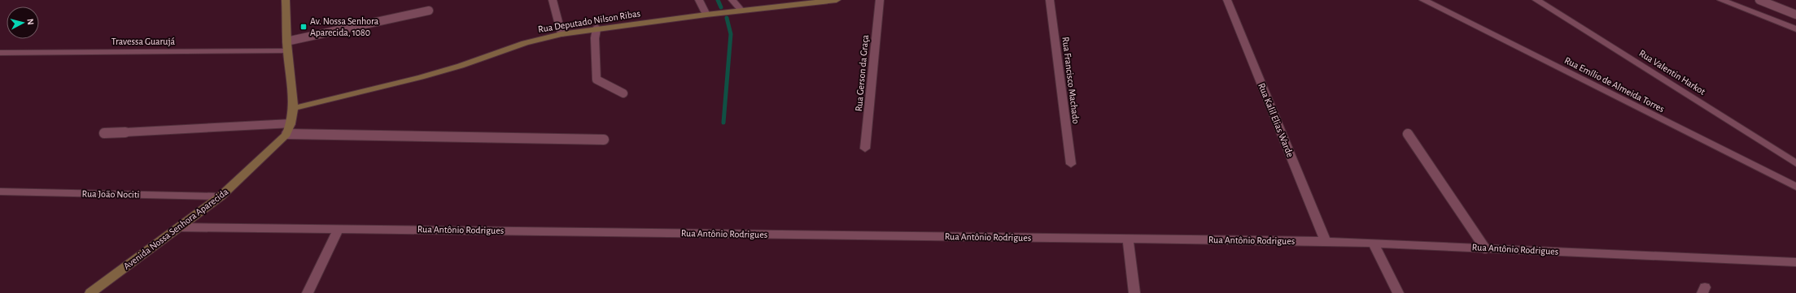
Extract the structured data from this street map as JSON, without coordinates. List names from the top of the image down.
{
  "streets": {
    "street": [
      "Rua Deputado Nilson Ribas",
      "Travessa Guarujá",
      "Rua Valentin Harkot",
      "Rua Gerson da Graça",
      "Rua Francisco Machado",
      "Rua Emílio de Almeida Torres",
      "Rua Kalil Elias Warde",
      "Rua João Nociti",
      "Avenida Nossa Senhora Aparecida",
      "Rua Antônio Rodrigues"
    ]
  },
  "crossings": [
    ["Rua Deputado Nilson Ribas", "Avenida Nossa Senhora Aparecida"],
    ["Travessa Guarujá", "Avenida Nossa Senhora Aparecida"],
    ["Rua Kalil Elias Warde", "Rua Antônio Rodrigues"],
    ["Rua João Nociti", "Avenida Nossa Senhora Aparecida"],
    ["Avenida Nossa Senhora Aparecida", "Rua Antônio Rodrigues"]
  ],
  "places": {
    "transit": ["Av. Nossa Senhora Aparecida, 1080"]
  },
  "north": "right"
}
